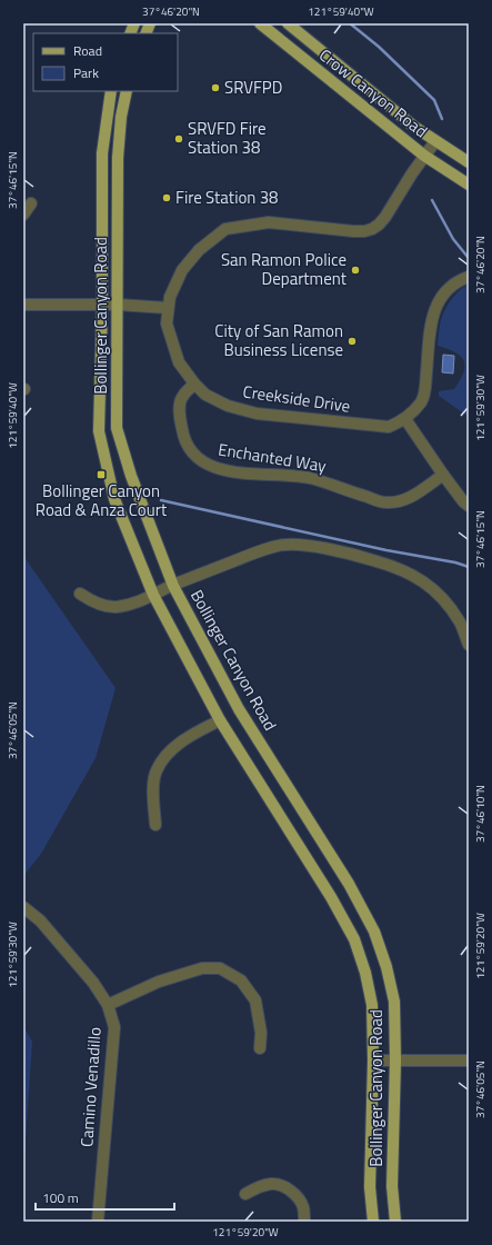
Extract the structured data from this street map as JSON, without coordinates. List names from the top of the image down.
{
  "streets": {
    "main road": ["Crow Canyon Road", "Bollinger Canyon Road"],
    "street": ["Creekside Drive", "Enchanted Way", "Camino Venadillo"]
  },
  "crossings": [
    ["Crow Canyon Road", "Creekside Drive"],
    ["Creekside Drive", "Enchanted Way"]
  ],
  "places": {
    "other": [
      "SRVFPD",
      "SRVFD Fire Station 38",
      "Fire Station 38",
      "San Ramon Police Department",
      "City of San Ramon Business License"
    ],
    "transit": ["Bollinger Canyon Road & Anza Court"]
  },
  "legend": ["Road", "Park"],
  "scale_bar": "100 m",
  "coordinates": [
    "37°46'20\"N",
    "121°59'40\"W",
    "37°46'15\"N",
    "121°59'30\"W",
    "37°46'05\"N",
    "37°46'10\"N",
    "121°59'20\"W"
  ]
}
